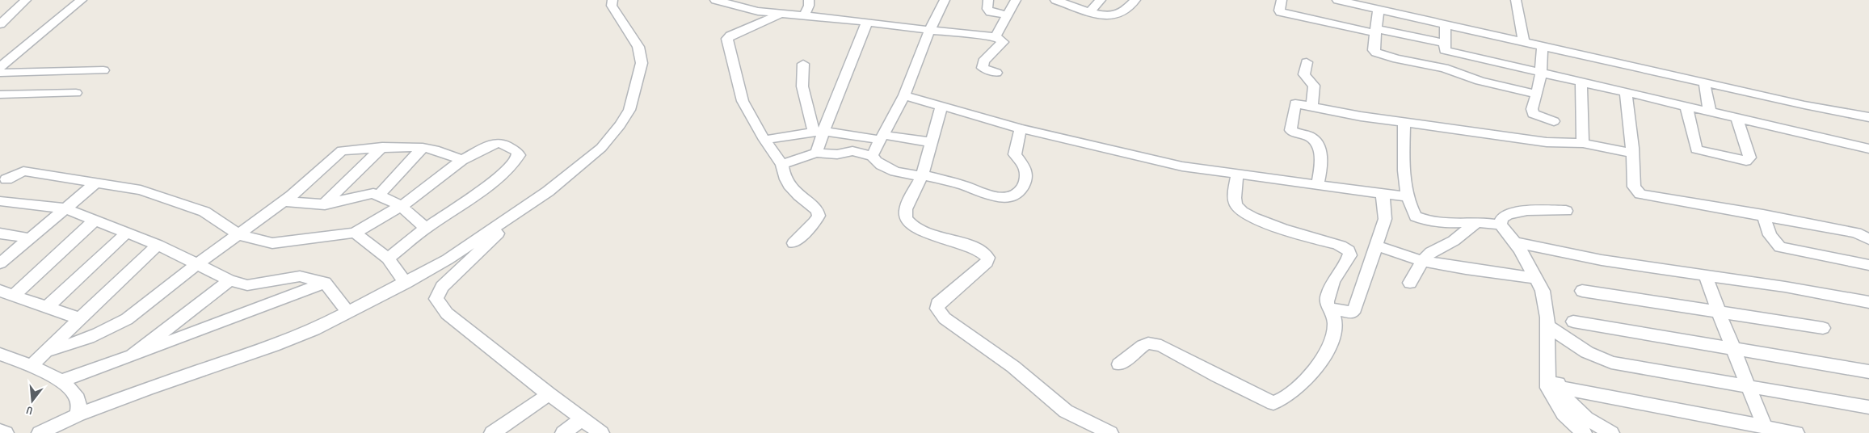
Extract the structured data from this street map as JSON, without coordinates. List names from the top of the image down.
{
  "north": "bottom"
}
